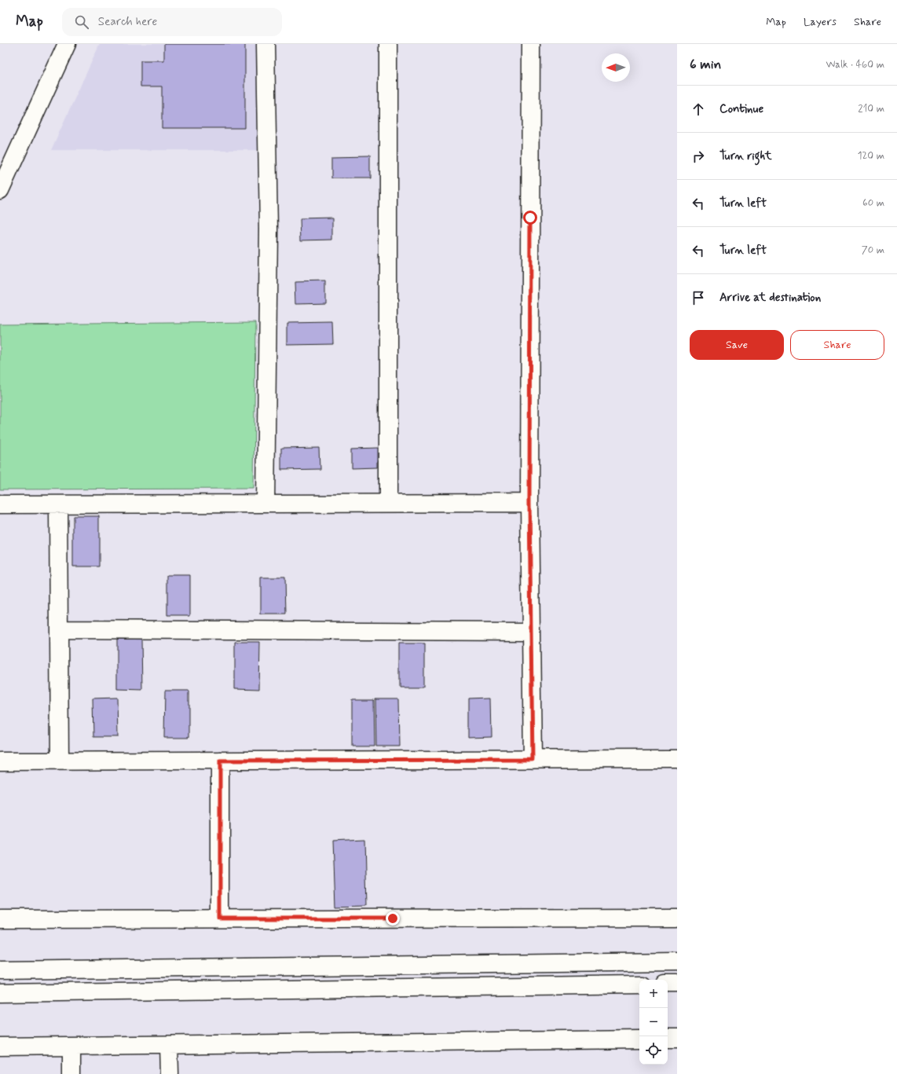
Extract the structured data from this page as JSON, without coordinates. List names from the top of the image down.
{
  "north": "left",
  "page": {
    "header": "Map",
    "search": "Search here",
    "nav": ["Map", "Layers", "Share"],
    "heading": ["6 min", "Walk · 460 m"],
    "list": [
      ["Continue", "210 m"],
      ["Turn right", "120 m"],
      ["Turn left", "60 m"],
      ["Turn left", "70 m"],
      "Arrive at destination"
    ],
    "buttons": ["Save", "Share"],
    "map_buttons": ["+", "−"]
  }
}
